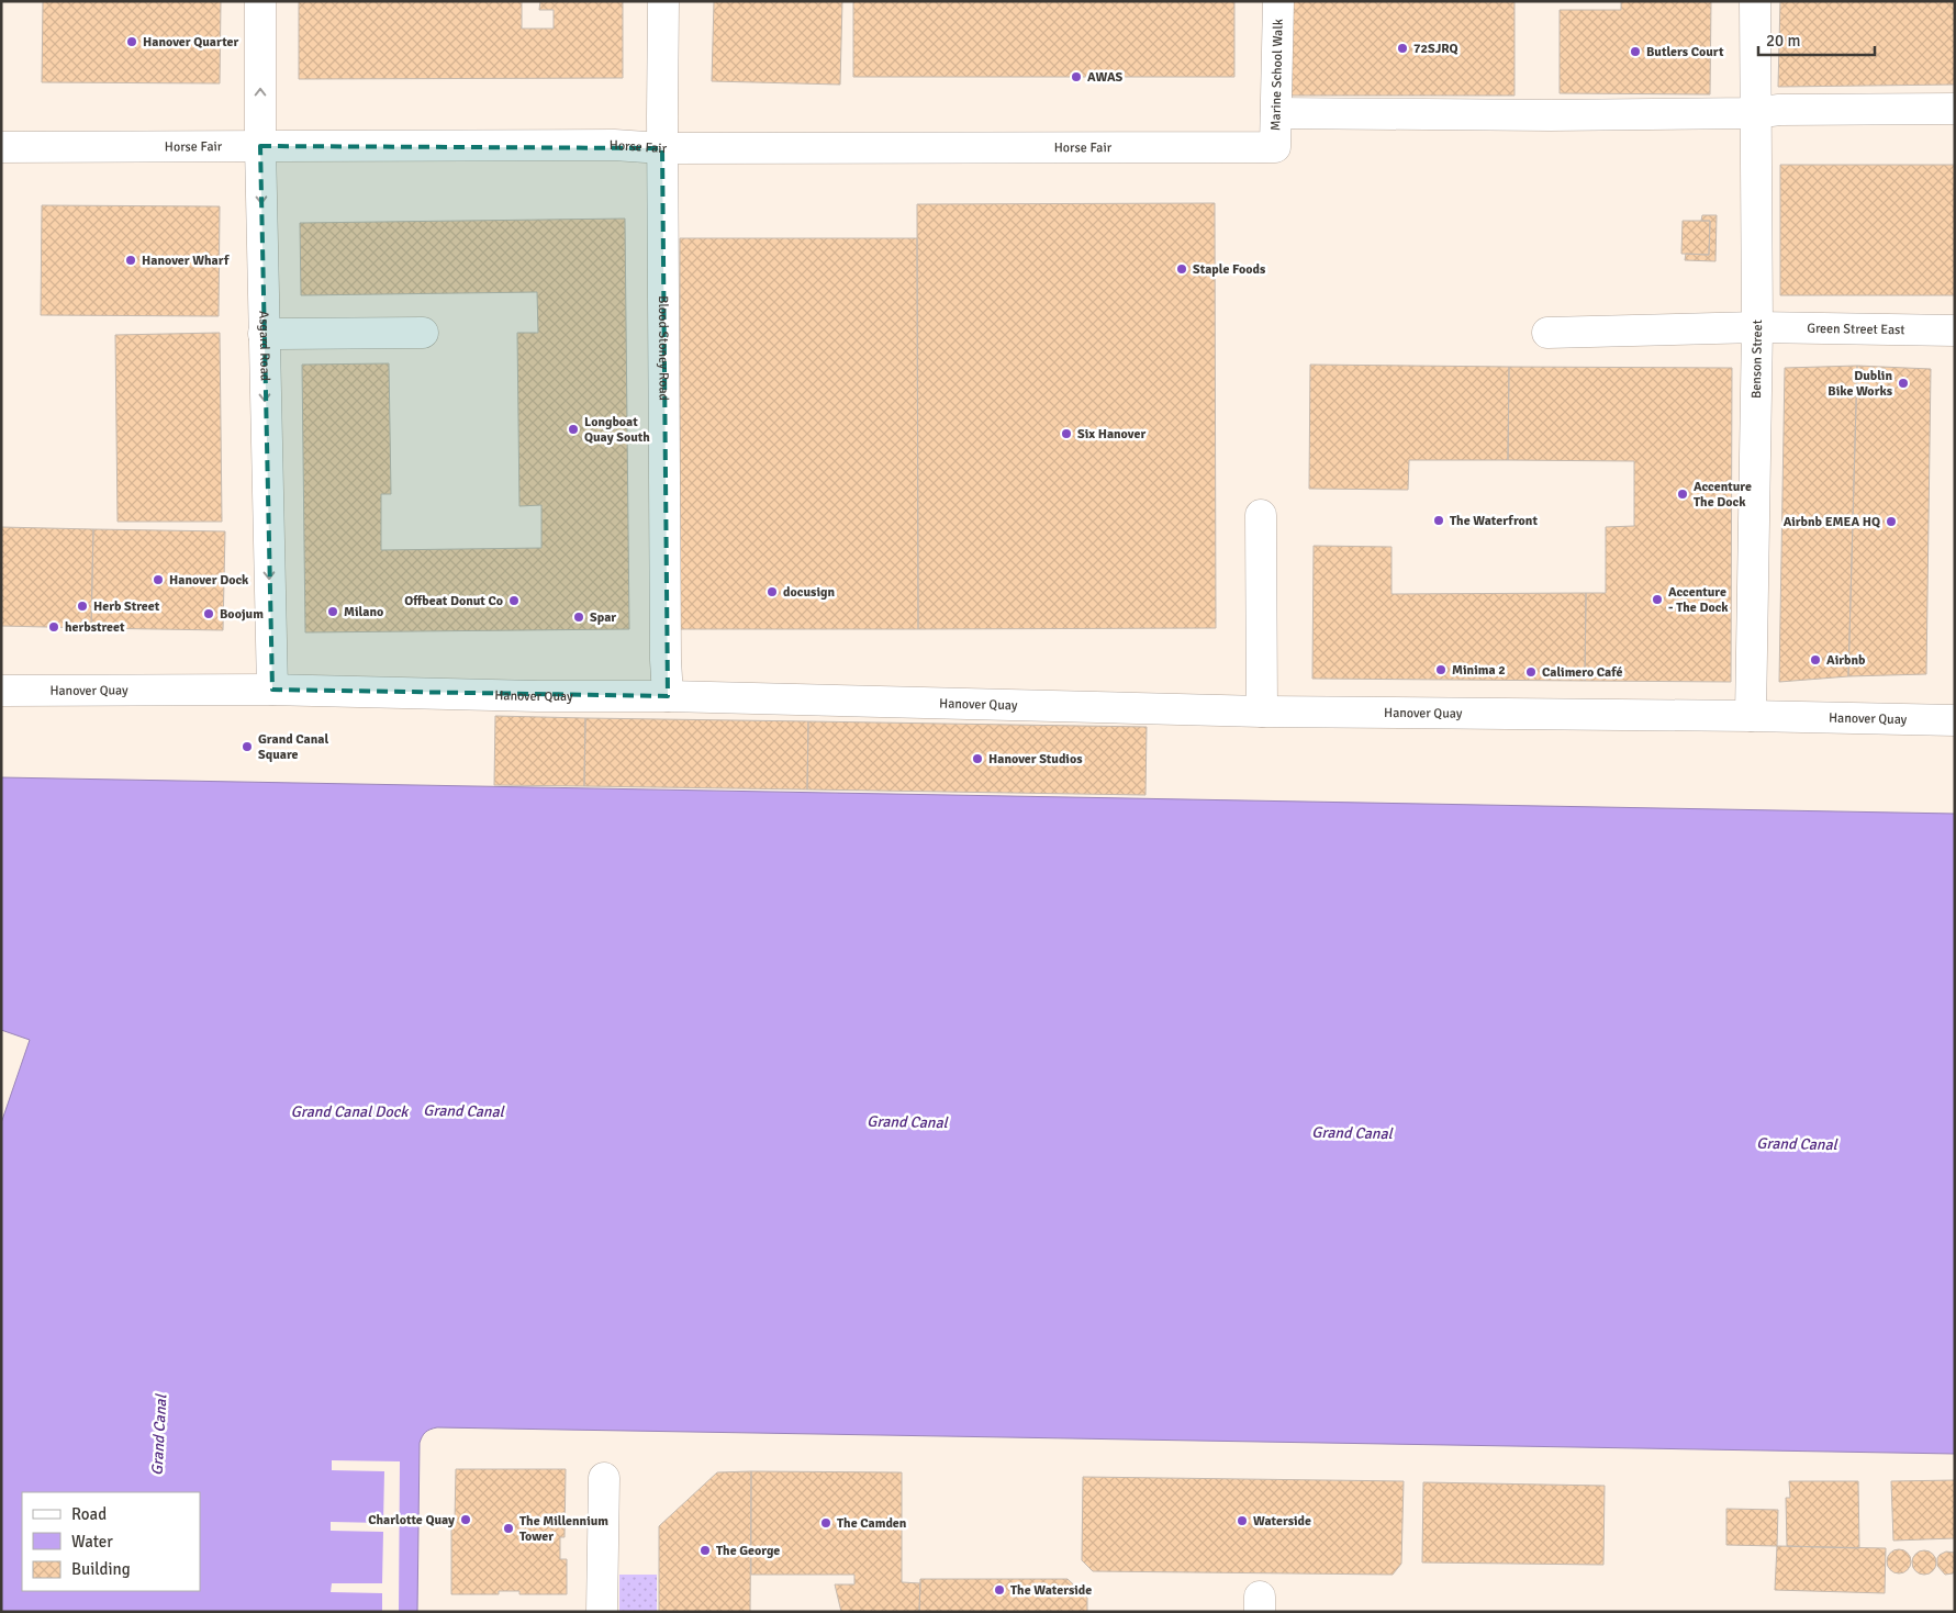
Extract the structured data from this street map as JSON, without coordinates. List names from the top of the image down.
{
  "streets": {
    "street": [
      "Marine School Walk",
      "Horse Fair",
      "Green Street East",
      "Asgard Road",
      "Blood Stoney Road",
      "Benson Street",
      "Hanover Quay"
    ]
  },
  "crossings": [
    ["Marine School Walk", "Horse Fair"],
    ["Horse Fair", "Asgard Road"],
    ["Horse Fair", "Blood Stoney Road"],
    ["Green Street East", "Benson Street"],
    ["Asgard Road", "Hanover Quay"],
    ["Blood Stoney Road", "Hanover Quay"],
    ["Benson Street", "Hanover Quay"]
  ],
  "water": ["Grand Canal Dock", "Grand Canal"],
  "places": [
    "Hanover Quarter",
    "72SJRQ",
    "Butlers Court",
    "AWAS",
    "Hanover Wharf",
    "Staple Foods",
    "Dublin Bike Works",
    "Longboat Quay South",
    "Six Hanover",
    "Accenture The Dock",
    "The Waterfront",
    "Airbnb EMEA HQ",
    "Hanover Dock",
    "docusign",
    "Accenture - The Dock",
    "Offbeat Donut Co",
    "Herb Street",
    "Milano",
    "Boojum",
    "Spar",
    "herbstreet",
    "Airbnb",
    "Minima 2",
    "Calimero Café",
    "Grand Canal Square",
    "Hanover Studios",
    "Charlotte Quay",
    "Waterside",
    "The Camden",
    "The Millennium Tower",
    "The George",
    "The Waterside"
  ],
  "legend": ["Road", "Water", "Building"],
  "scale_bar": "20 m"
}
